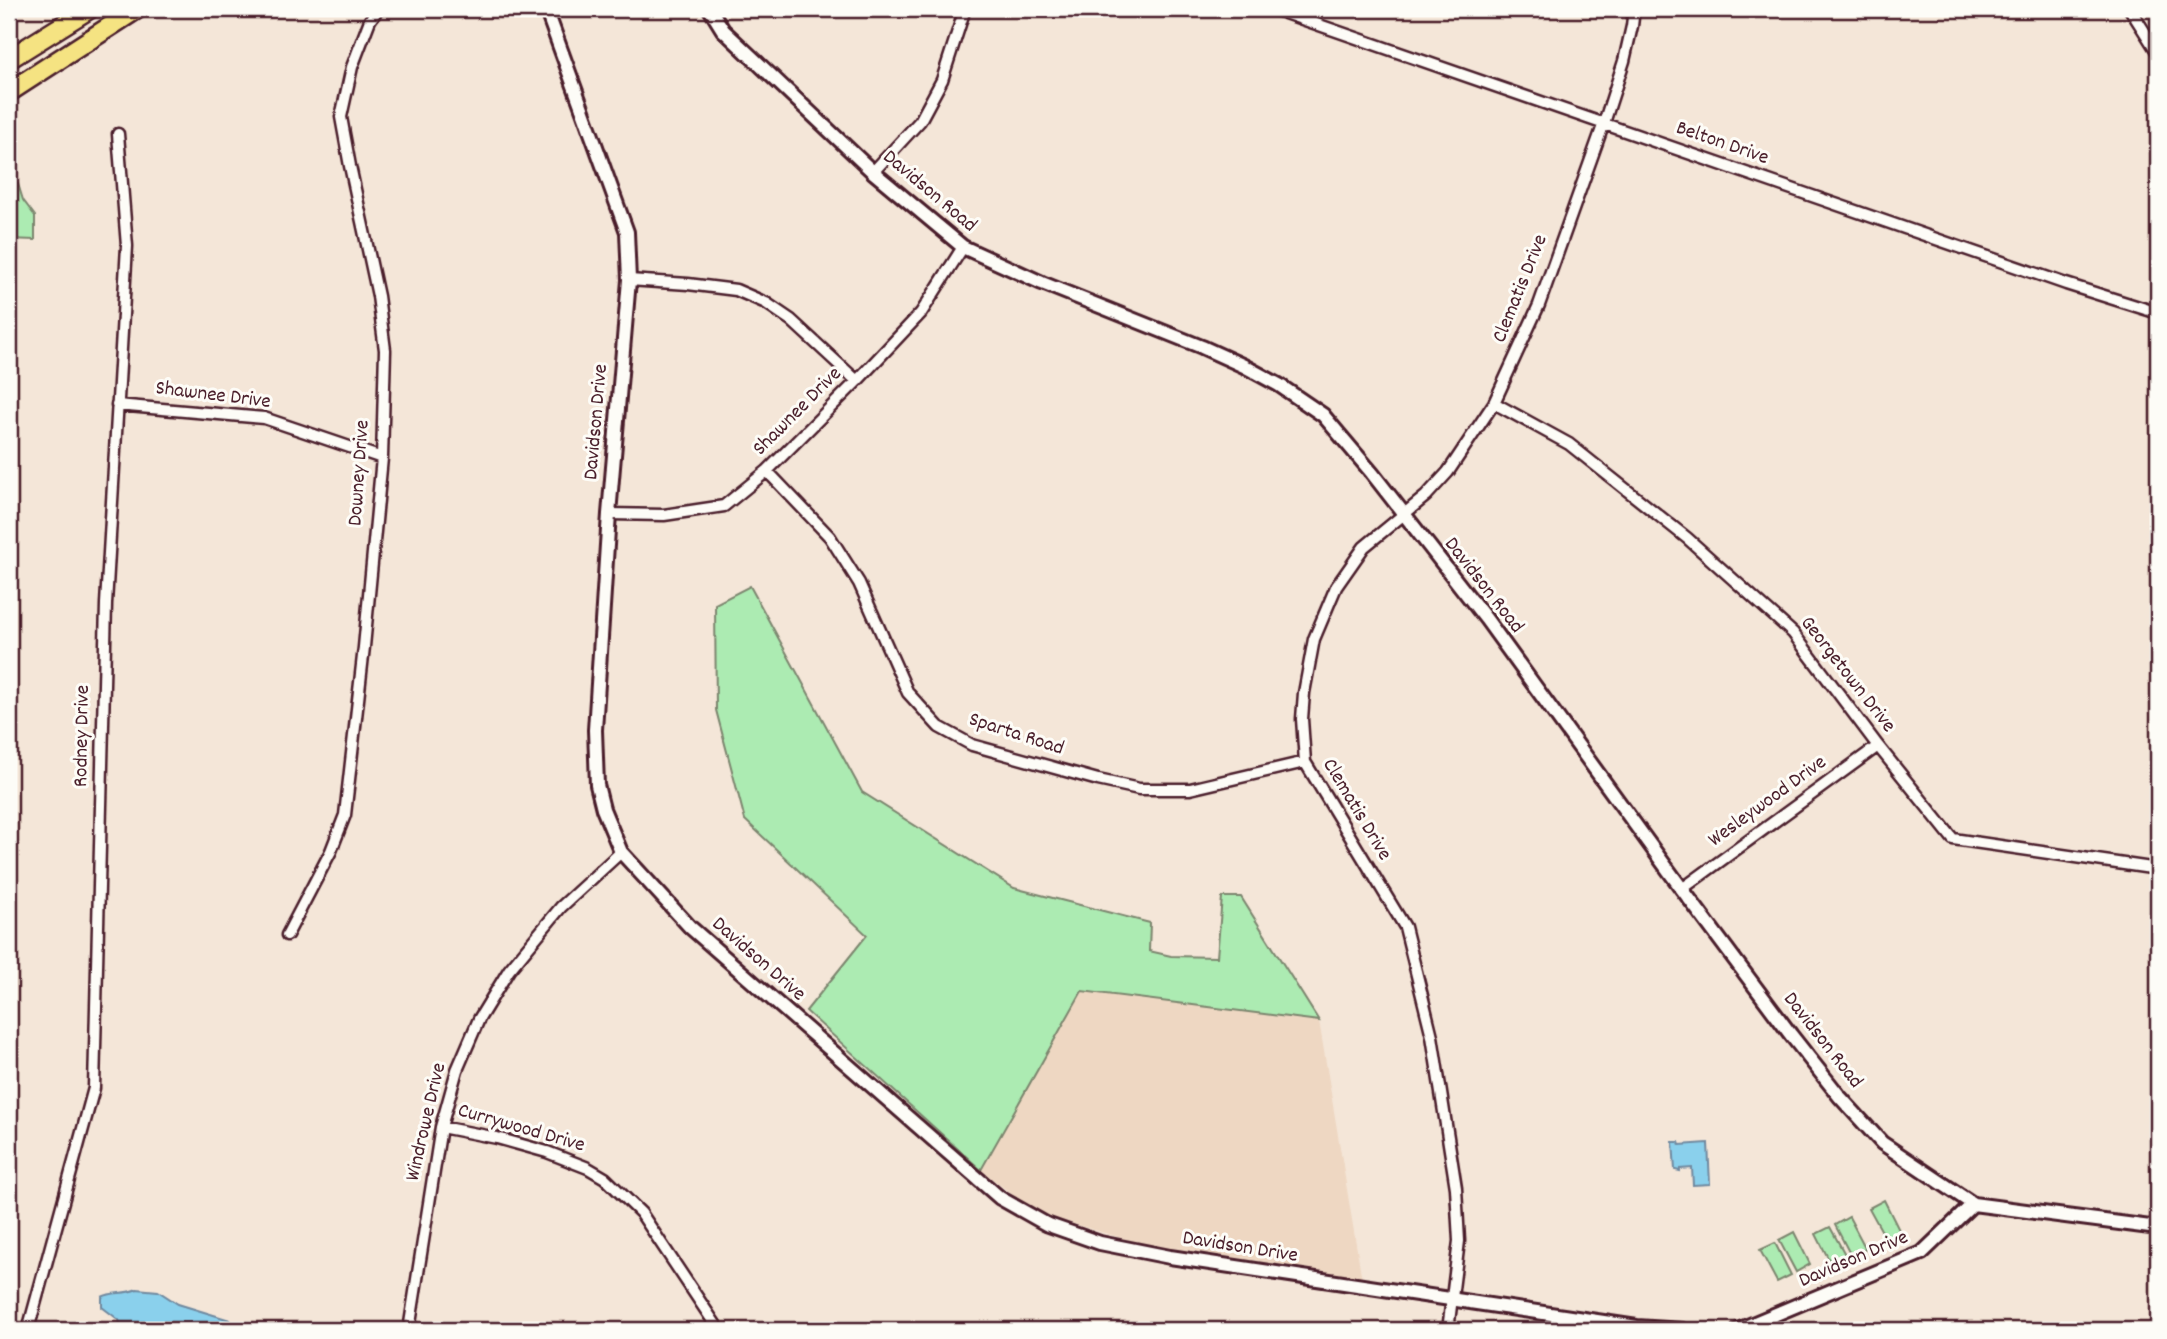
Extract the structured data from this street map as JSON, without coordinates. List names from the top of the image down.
{
  "streets": {
    "street": [
      "Belton Drive",
      "Davidson Road",
      "Clematis Drive",
      "Shawnee Drive",
      "Davidson Drive",
      "Downey Drive",
      "Georgetown Drive",
      "Sparta Road",
      "Rodney Drive",
      "Wesleywood Drive",
      "Windrowe Drive",
      "Currywood Drive"
    ]
  },
  "crossings": [
    ["Belton Drive", "Clematis Drive"],
    ["Davidson Road", "Clematis Drive"],
    ["Davidson Road", "Shawnee Drive"],
    ["Davidson Road", "Davidson Drive"],
    ["Davidson Road", "Wesleywood Drive"],
    ["Clematis Drive", "Davidson Drive"],
    ["Clematis Drive", "Georgetown Drive"],
    ["Clematis Drive", "Sparta Road"],
    ["Shawnee Drive", "Davidson Drive"],
    ["Shawnee Drive", "Downey Drive"],
    ["Shawnee Drive", "Sparta Road"],
    ["Shawnee Drive", "Rodney Drive"],
    ["Davidson Drive", "Windrowe Drive"],
    ["Georgetown Drive", "Wesleywood Drive"],
    ["Windrowe Drive", "Currywood Drive"]
  ]
}
